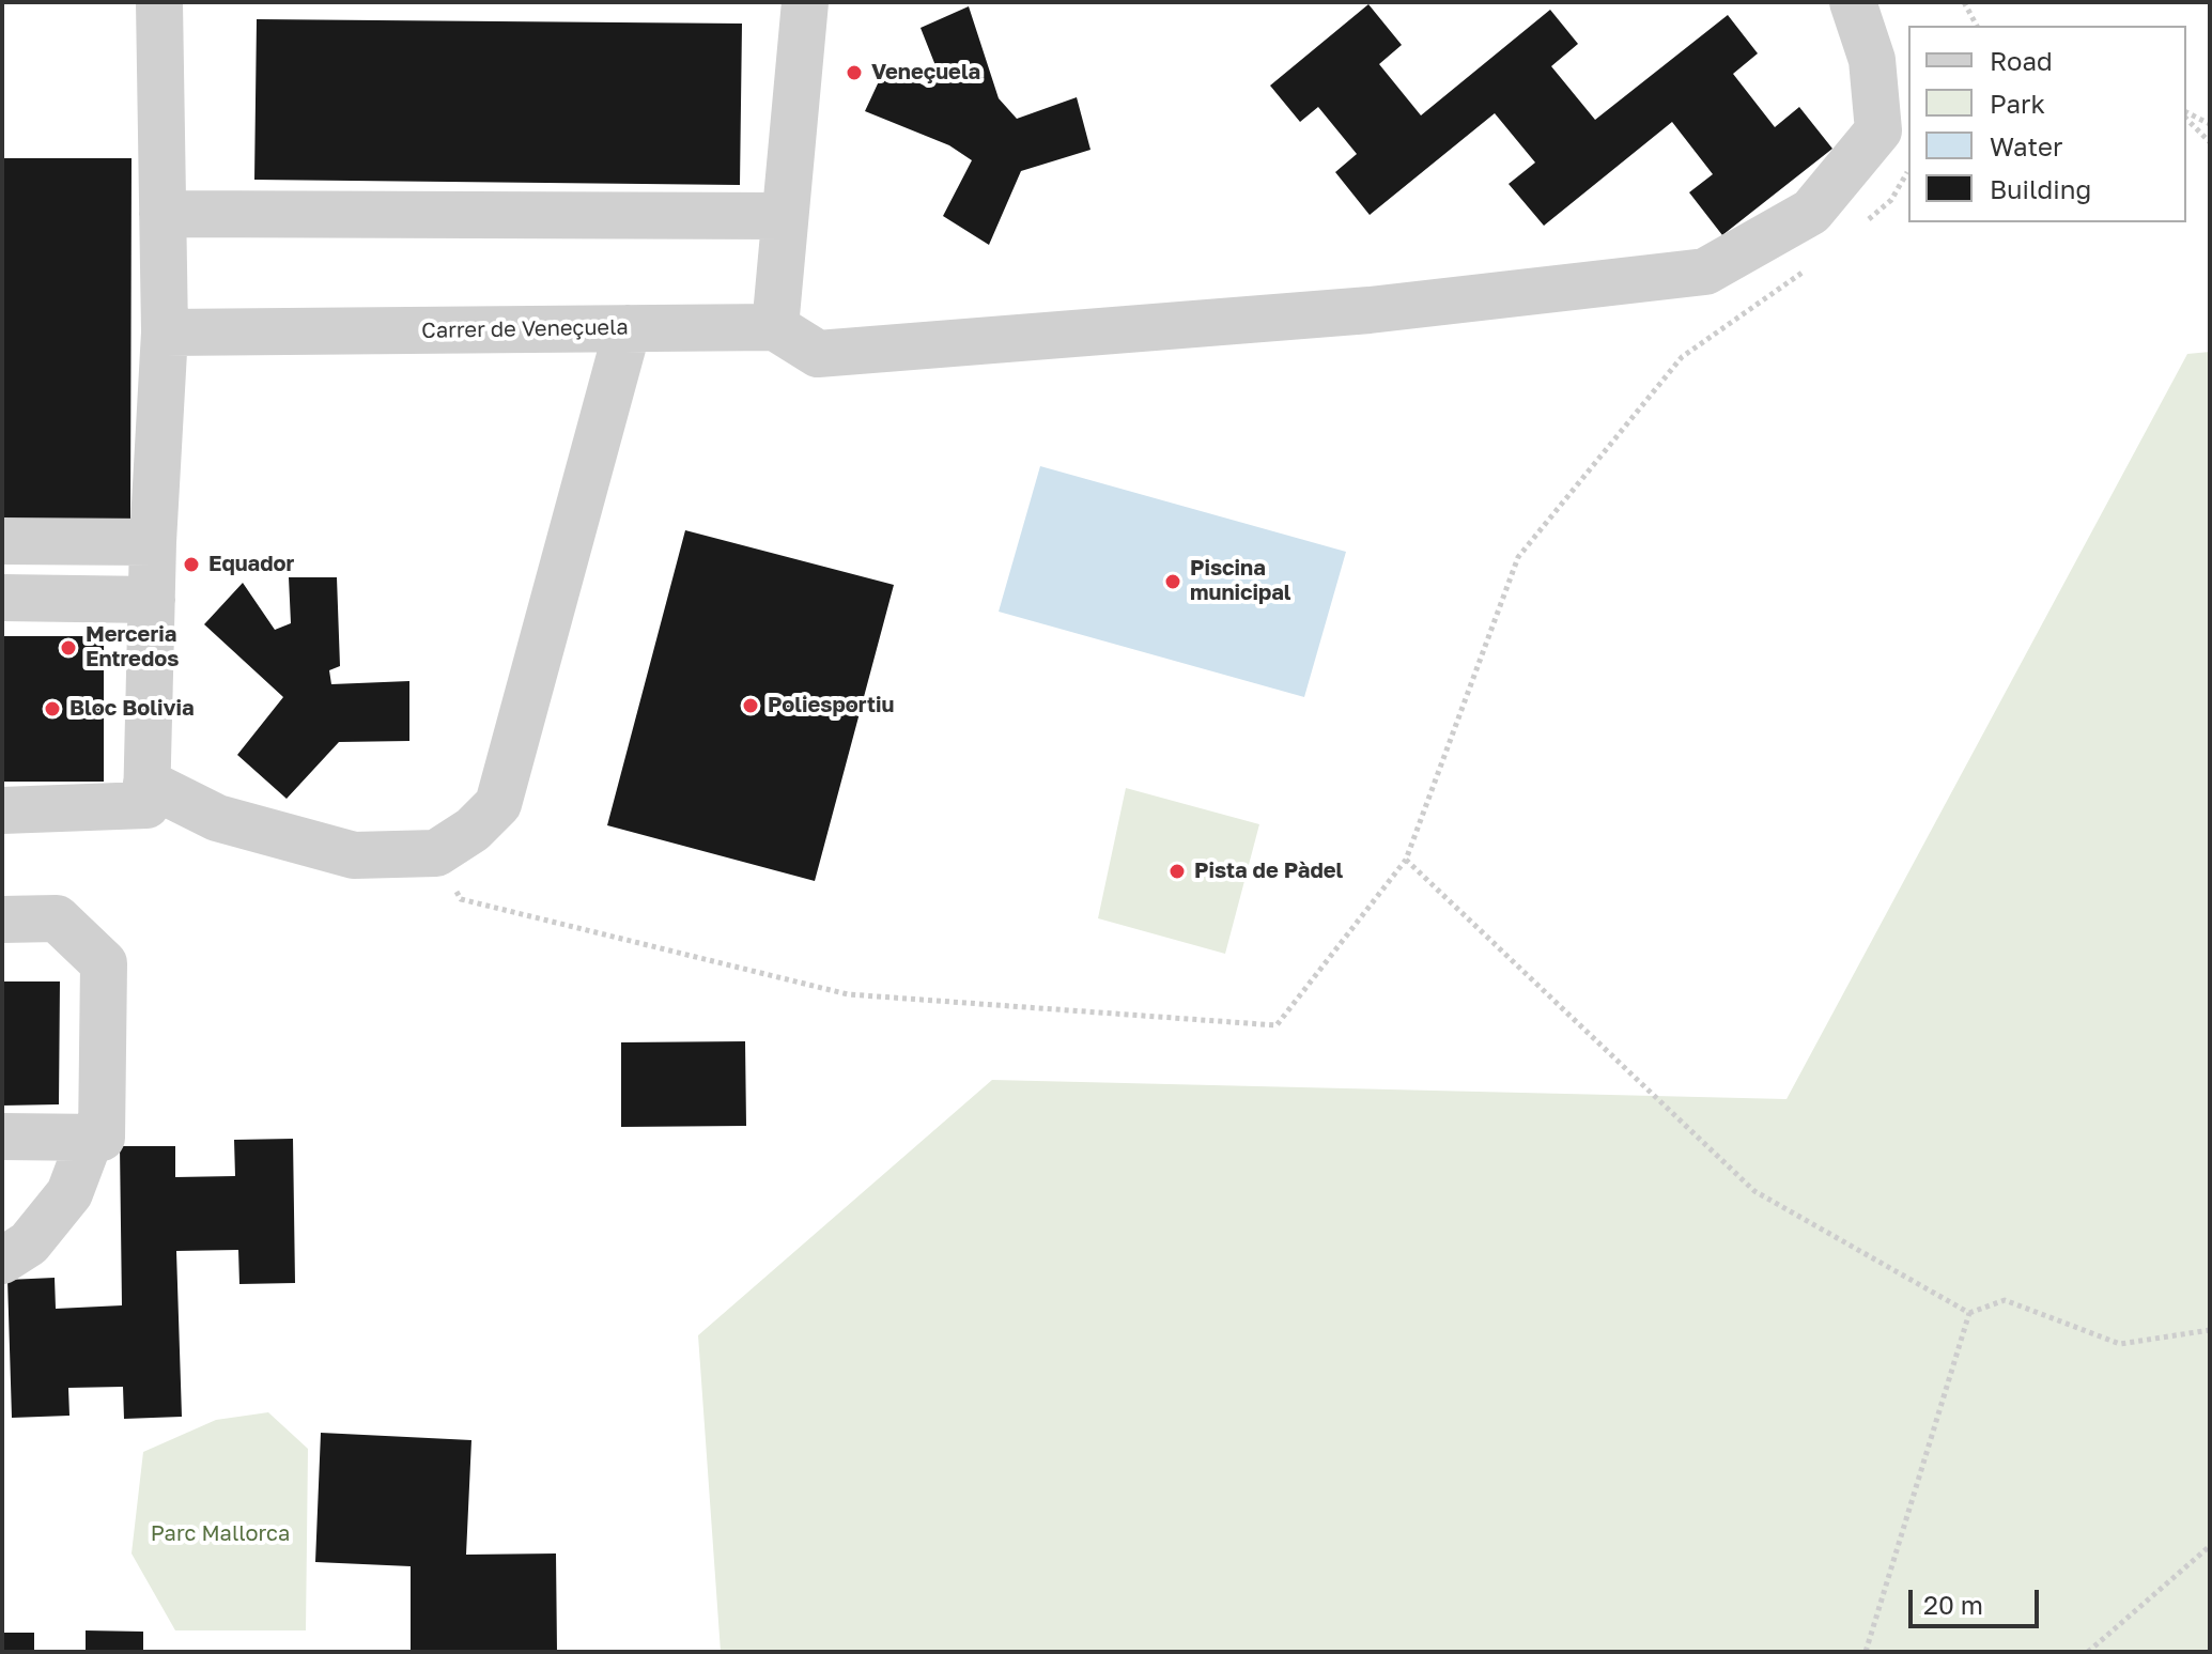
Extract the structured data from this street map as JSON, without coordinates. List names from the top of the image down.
{
  "streets": {
    "street": ["Carrer de Veneçuela"]
  },
  "parks": ["Parc Mallorca"],
  "places": [
    "Veneçuela",
    "Equador",
    "Piscina municipal",
    "Merceria Entredos",
    "Poliesportiu",
    "Bloc Bolivia",
    "Pista de Pàdel"
  ],
  "legend": [
    "Road",
    "Park",
    "Water",
    "Building"
  ],
  "scale_bar": "20 m"
}
